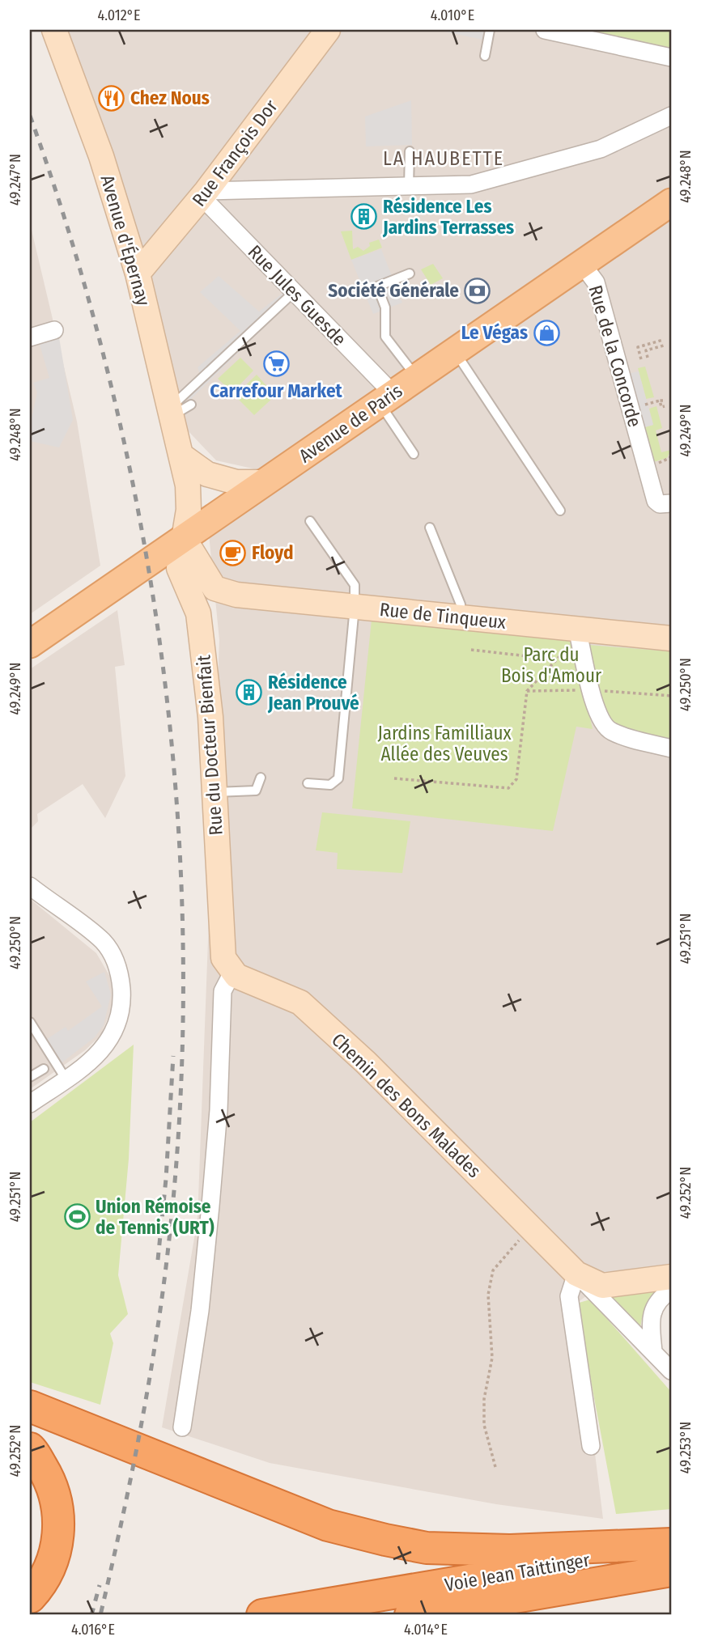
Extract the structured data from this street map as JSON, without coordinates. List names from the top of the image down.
{
  "streets": {
    "highway": ["Voie Jean Taittinger"],
    "main road": ["Avenue de Paris"],
    "street": [
      "Rue François Dor",
      "Avenue d'Épernay",
      "Rue Jules Guesde",
      "Rue de la Concorde",
      "Rue de Tinqueux",
      "Rue du Docteur Bienfait",
      "Chemin des Bons Malades"
    ]
  },
  "crossings": [
    ["Rue François Dor", "Avenue d'Épernay"],
    ["Rue François Dor", "Rue Jules Guesde"],
    ["Avenue d'Épernay", "Avenue de Paris"],
    ["Avenue d'Épernay", "Rue du Docteur Bienfait"],
    ["Rue Jules Guesde", "Avenue de Paris"],
    ["Rue de la Concorde", "Avenue de Paris"],
    ["Avenue de Paris", "Rue du Docteur Bienfait"],
    ["Rue du Docteur Bienfait", "Chemin des Bons Malades"]
  ],
  "districts": ["LA HAUBETTE"],
  "parks": ["Parc du Bois d'Amour", "Jardins Familliaux Allée des Veuves"],
  "places": {
    "restaurant": ["Chez Nous"],
    "building": ["Résidence Les Jardins Terrasses", "Résidence Jean Prouvé"],
    "bank": ["Société Générale"],
    "shop": ["Le Végas"],
    "supermarket": ["Carrefour Market"],
    "cafe": ["Floyd"],
    "sports": ["Union Rémoise de Tennis (URT)"]
  },
  "coordinates": [
    "4.012°E",
    "4.010°E",
    "49.248°N",
    "49.247°N",
    "49.249°N",
    "49.250°N",
    "49.251°N",
    "49.252°N",
    "49.253°N",
    "4.016°E",
    "4.014°E"
  ]
}
